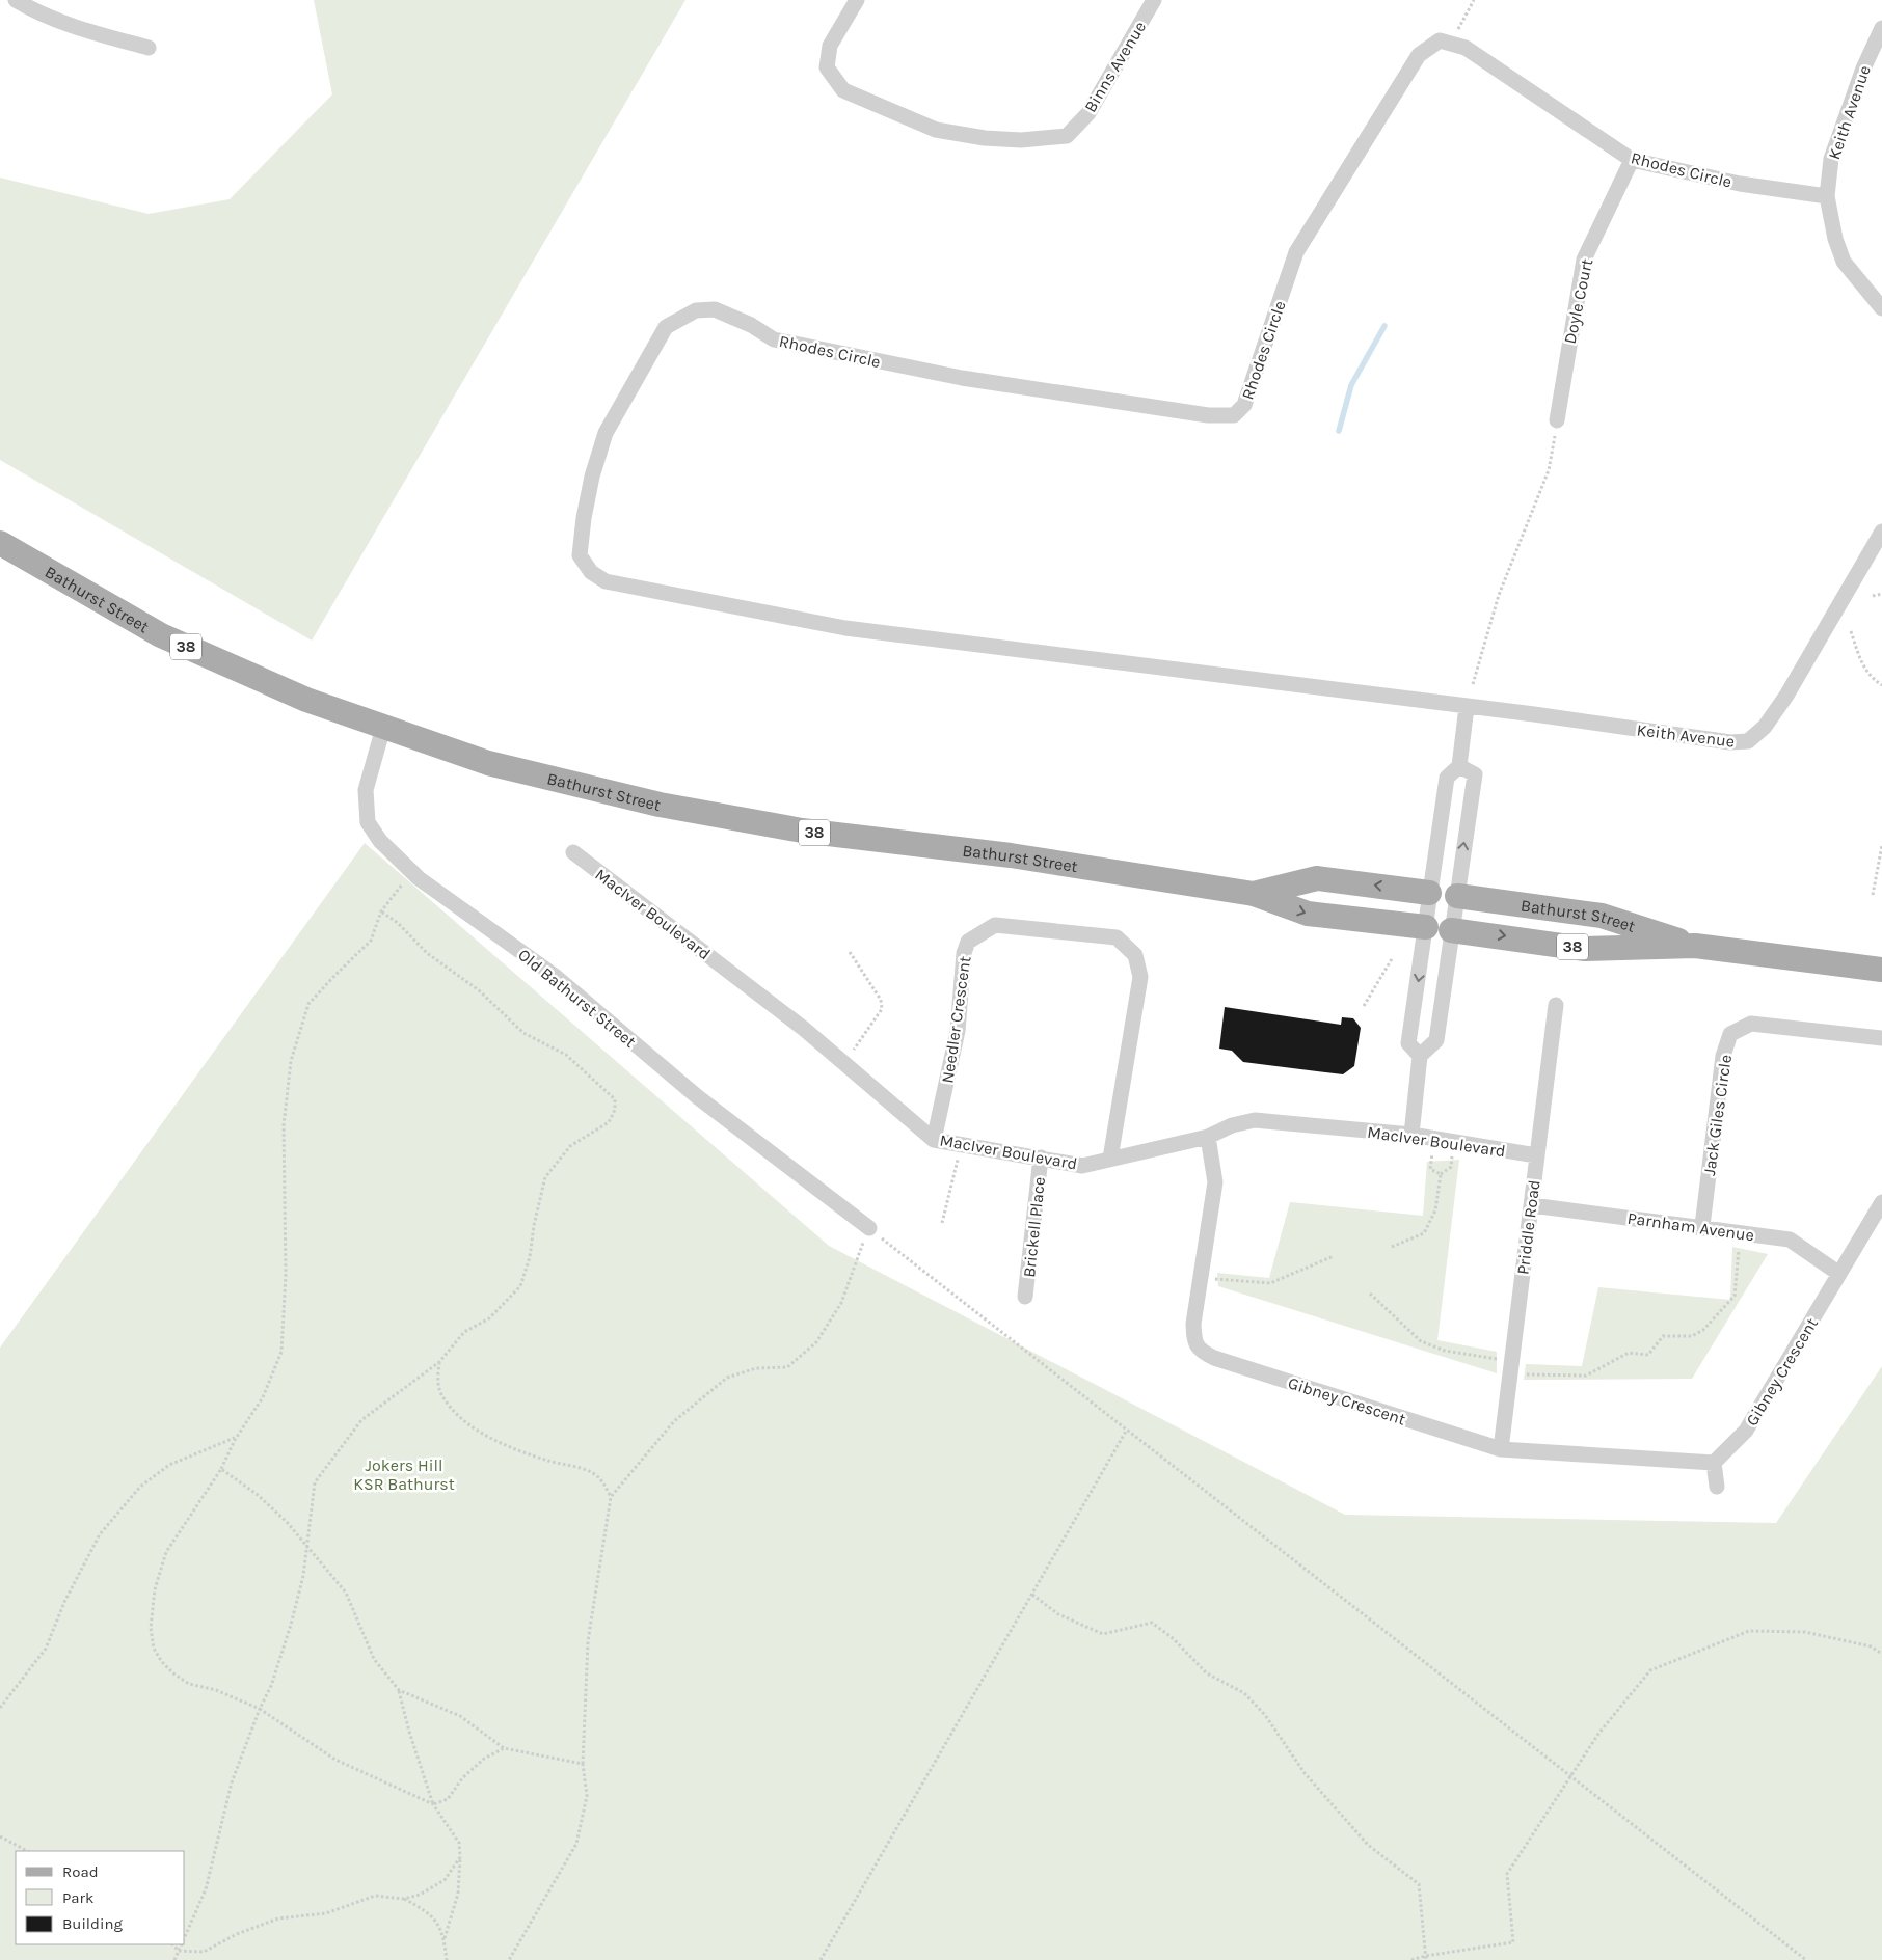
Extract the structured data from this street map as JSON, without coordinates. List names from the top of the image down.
{
  "streets": {
    "main road": ["Bathurst Street", "38"],
    "street": [
      "Binns Avenue",
      "Keith Avenue",
      "Rhodes Circle",
      "Doyle Court",
      "MacIver Boulevard",
      "Old Bathurst Street",
      "Needler Crescent",
      "Jack Giles Circle",
      "Parnham Avenue",
      "Brickell Place",
      "Priddle Road",
      "Gibney Crescent"
    ]
  },
  "crossings": [
    ["Keith Avenue", "Rhodes Circle"],
    ["Rhodes Circle", "Doyle Court"],
    ["Bathurst Street", "Old Bathurst Street"],
    ["MacIver Boulevard", "Needler Crescent"],
    ["MacIver Boulevard", "Brickell Place"],
    ["MacIver Boulevard", "Priddle Road"],
    ["MacIver Boulevard", "Gibney Crescent"],
    ["Jack Giles Circle", "Parnham Avenue"],
    ["Parnham Avenue", "Priddle Road"],
    ["Parnham Avenue", "Gibney Crescent"],
    ["Priddle Road", "Gibney Crescent"]
  ],
  "parks": ["Jokers Hill KSR Bathurst"],
  "legend": ["Road", "Park", "Building"]
}
